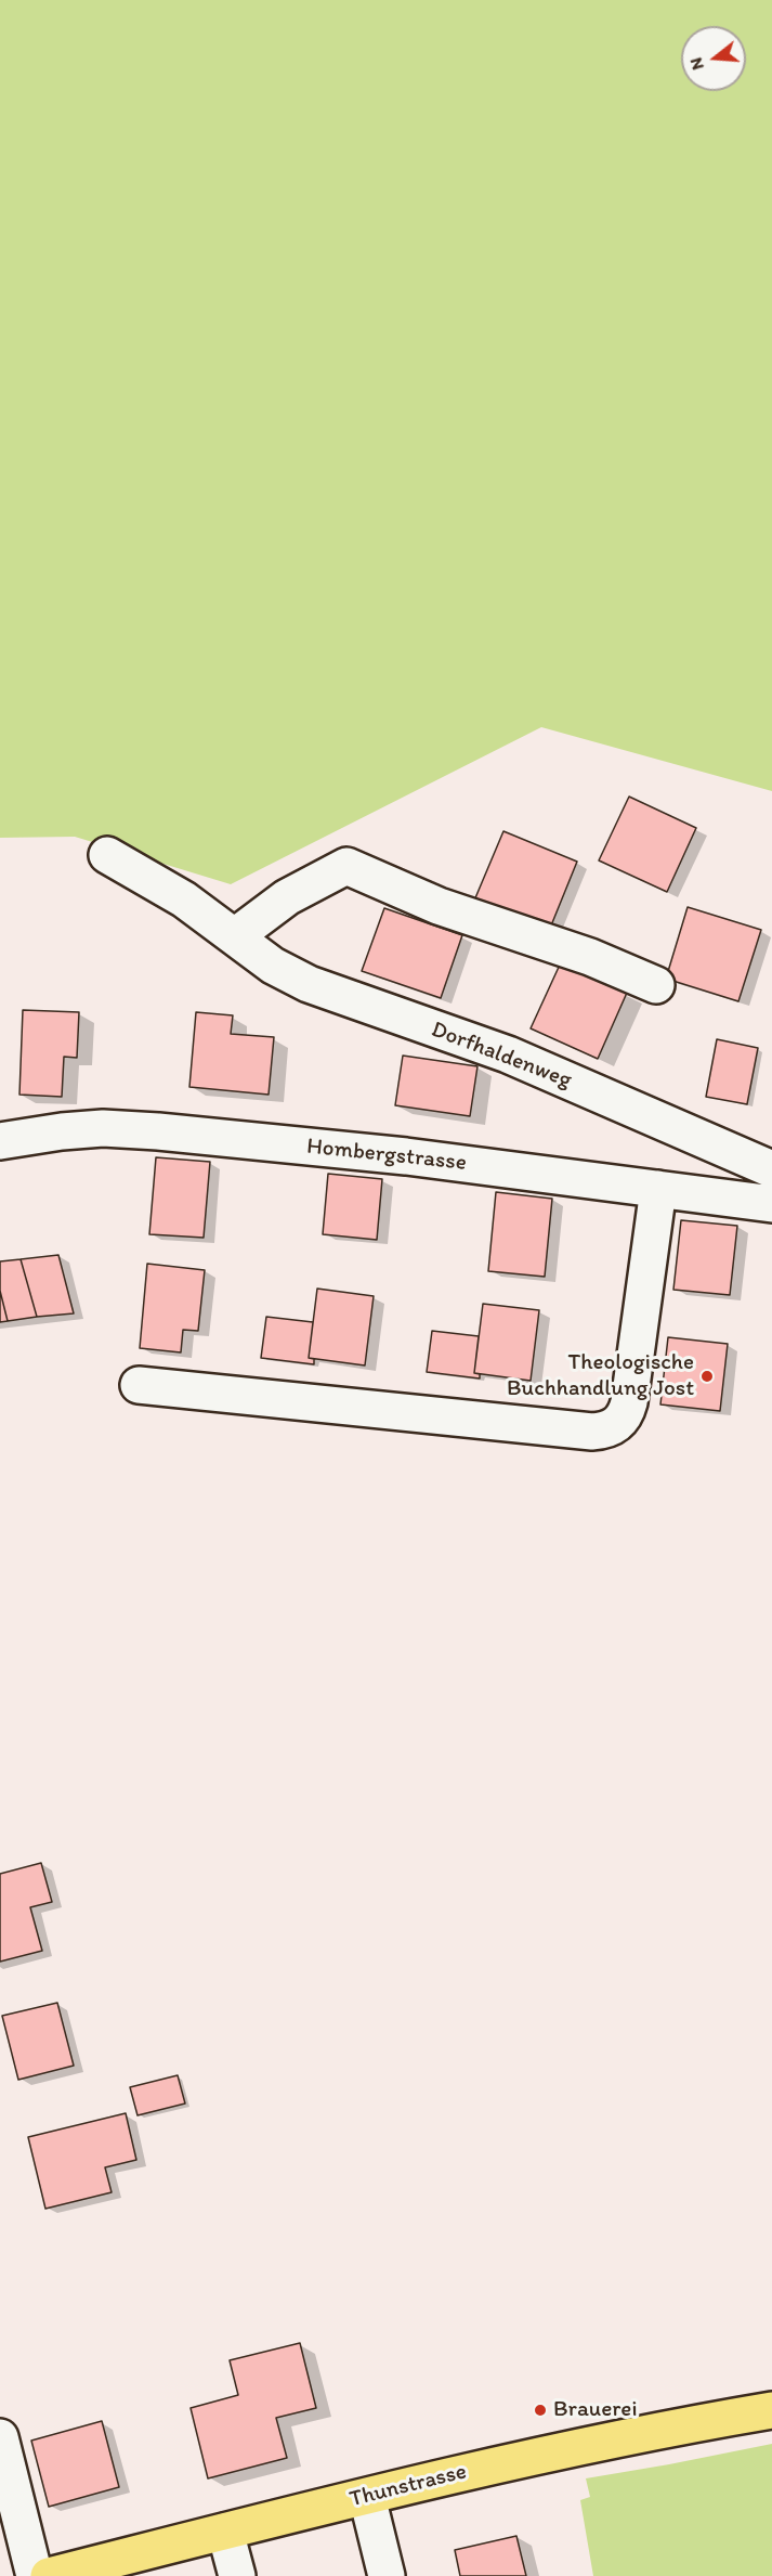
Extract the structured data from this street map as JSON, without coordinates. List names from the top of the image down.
{
  "streets": {
    "main road": ["Thunstrasse"],
    "street": ["Dorfhaldenweg", "Hombergstrasse"]
  },
  "places": ["Theologische Buchhandlung Jost", "Brauerei"],
  "north": "left"
}
